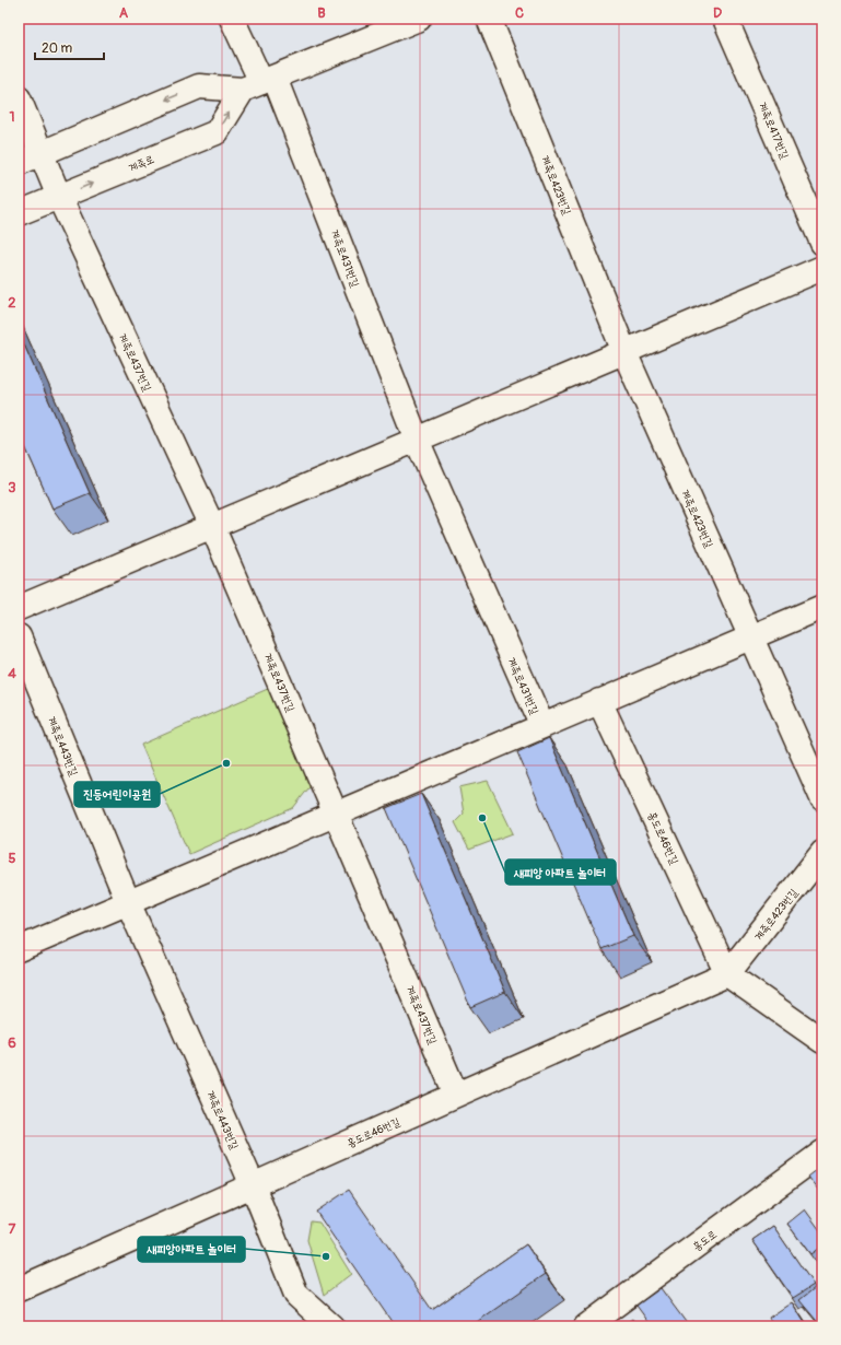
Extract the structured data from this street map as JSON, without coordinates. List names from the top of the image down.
{
  "streets": {
    "street": [
      "계족로417번길",
      "계족로",
      "계족로423번길",
      "계족로431번길",
      "계족로437번길",
      "계족로443번길",
      "홍도로46번길",
      "홍도로"
    ]
  },
  "crossings": [
    ["계족로", "계족로431번길"],
    ["계족로", "계족로437번길"],
    ["계족로423번길", "홍도로46번길"],
    ["계족로431번길", "계족로437번길"],
    ["계족로437번길", "홍도로46번길"],
    ["계족로443번길", "홍도로46번길"]
  ],
  "places": ["진등어린이공원", "새피앙 아파트 놀이터", "새피앙아파트 놀이터"],
  "scale_bar": "20 m",
  "grid": {
    "columns": [
      "A",
      "B",
      "C",
      "D"
    ],
    "rows": [
      "1",
      "2",
      "3",
      "4",
      "5",
      "6",
      "7"
    ]
  }
}
